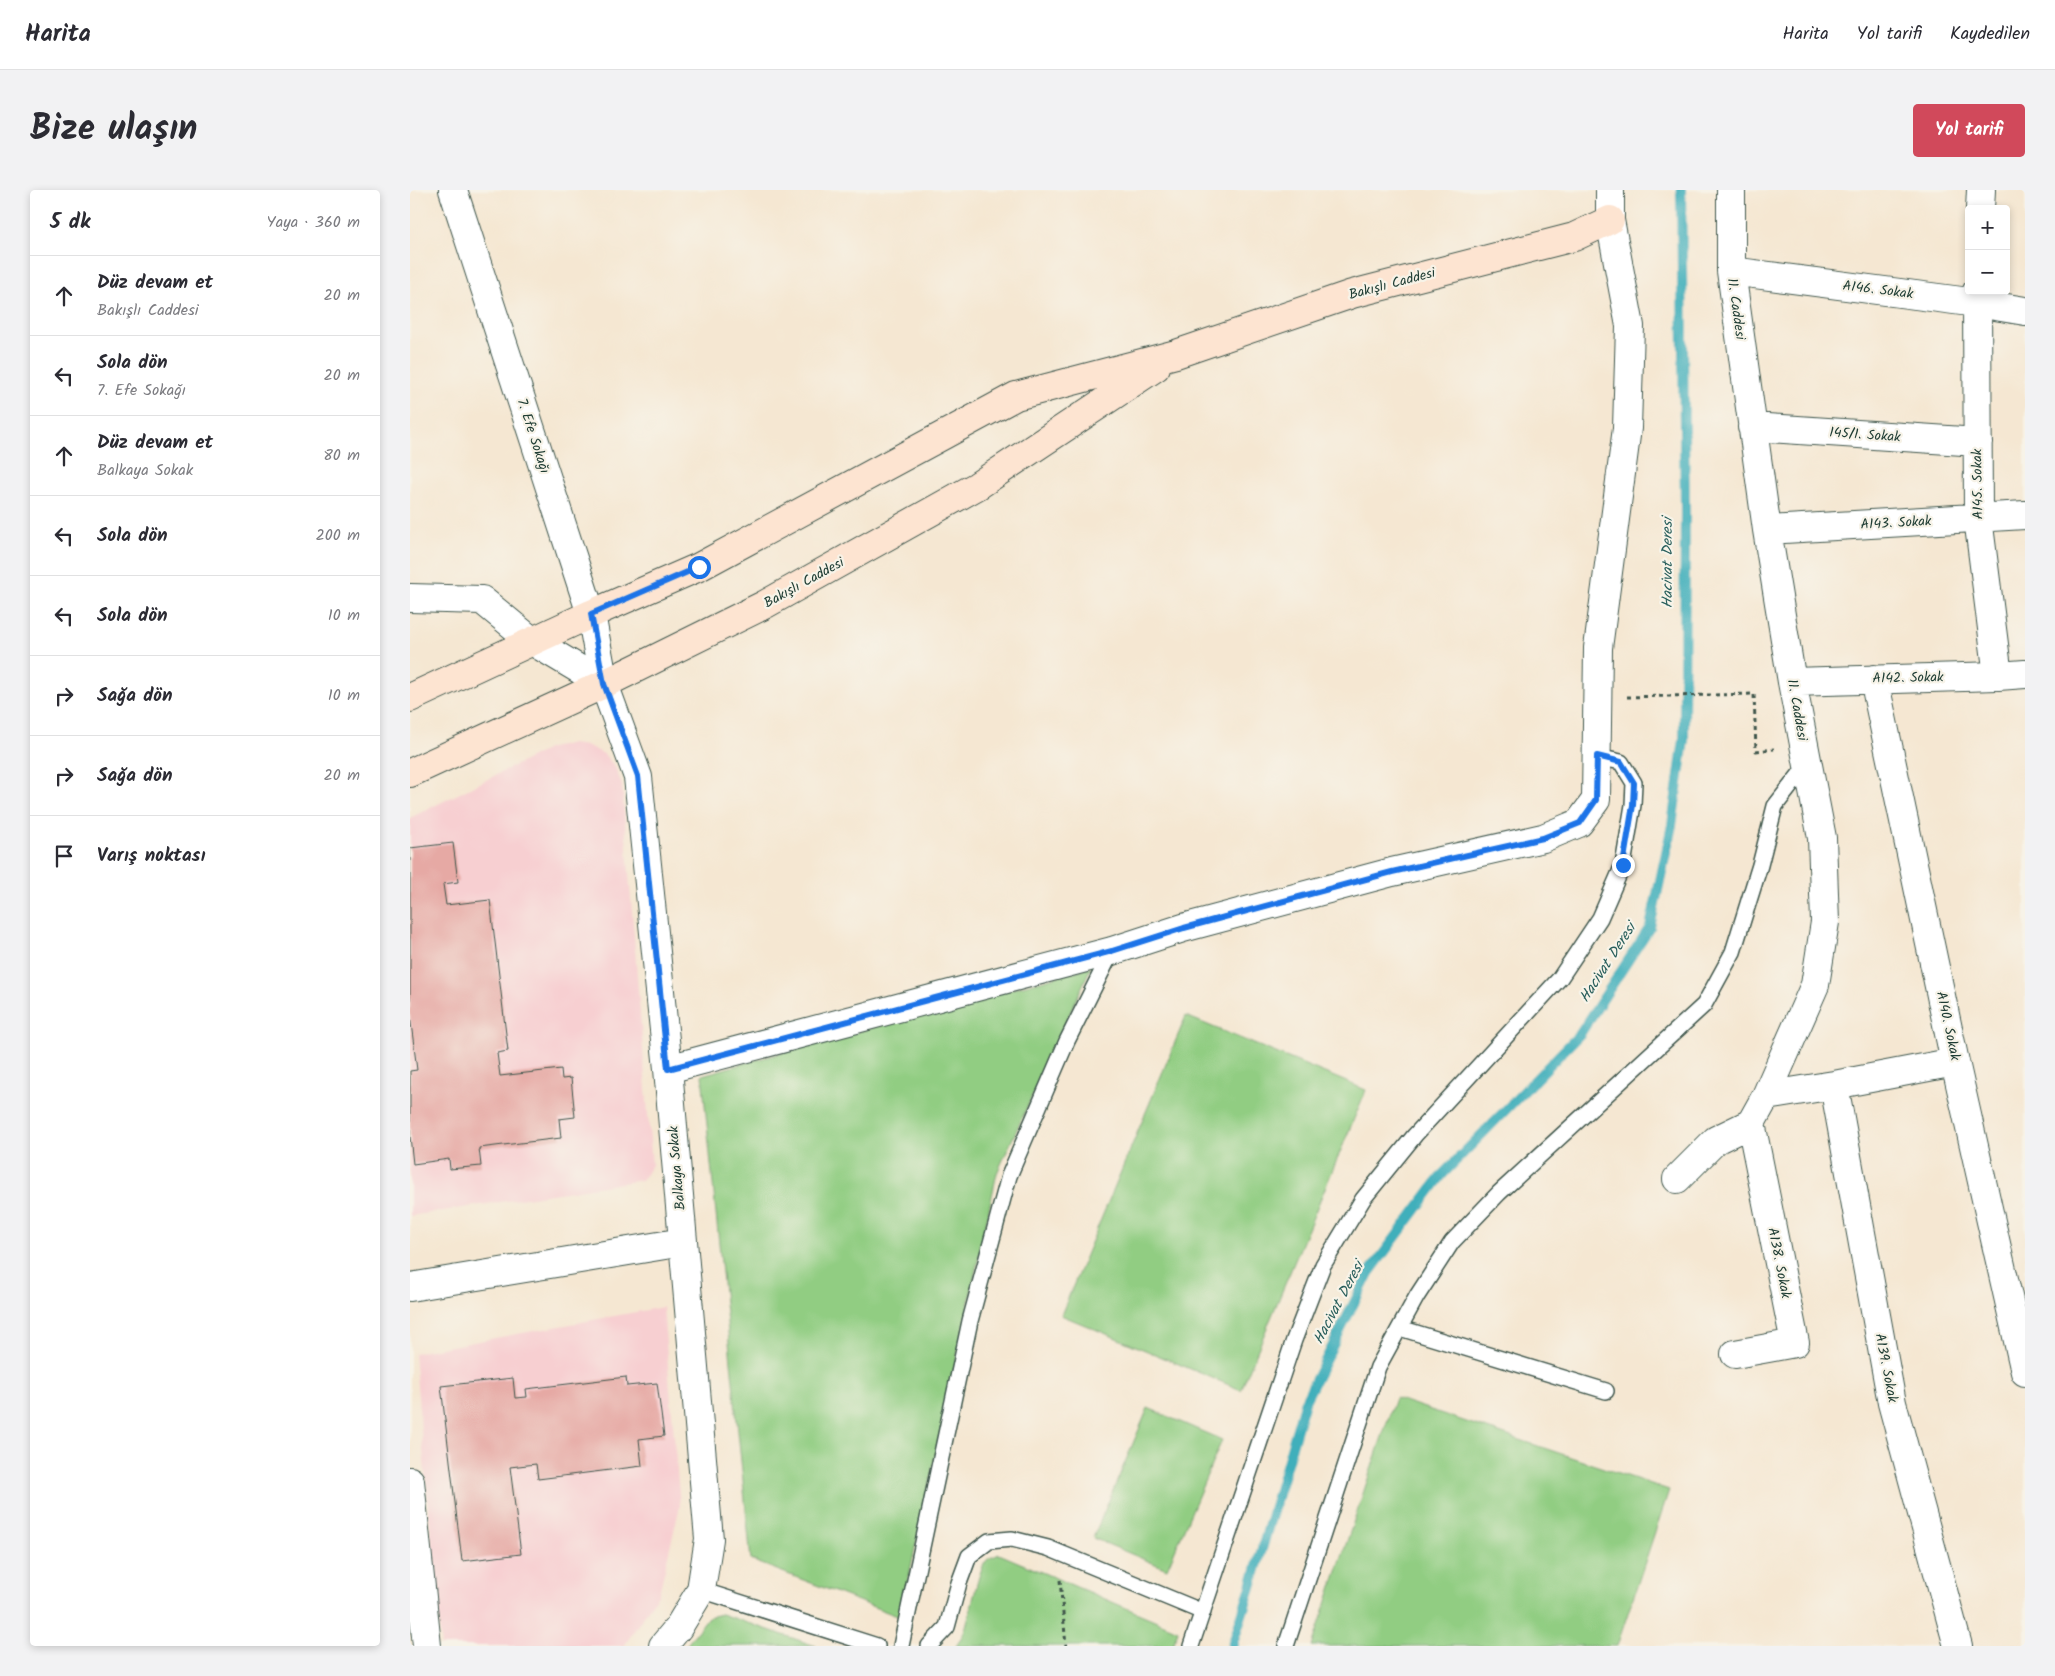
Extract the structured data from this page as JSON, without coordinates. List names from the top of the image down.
{
  "streets": {
    "street": [
      "Bakışlı Caddesi",
      "A146. Sokak",
      "11. Caddesi",
      "145/1. Sokak",
      "7. Efe Sokağı",
      "A145. Sokak",
      "A143. Sokak",
      "A142. Sokak",
      "A140. Sokak",
      "Balkaya Sokak",
      "A138. Sokak",
      "A139. Sokak"
    ]
  },
  "crossings": [
    ["Bakışlı Caddesi", "7. Efe Sokağı"],
    ["Bakışlı Caddesi", "Balkaya Sokak"],
    ["A146. Sokak", "11. Caddesi"],
    ["A146. Sokak", "A145. Sokak"],
    ["11. Caddesi", "145/1. Sokak"],
    ["11. Caddesi", "A143. Sokak"],
    ["11. Caddesi", "A142. Sokak"],
    ["11. Caddesi", "A138. Sokak"],
    ["145/1. Sokak", "A145. Sokak"],
    ["7. Efe Sokağı", "Balkaya Sokak"],
    ["A145. Sokak", "A143. Sokak"],
    ["A145. Sokak", "A142. Sokak"],
    ["A142. Sokak", "A140. Sokak"]
  ],
  "water": ["Hacivat Deresi"],
  "page": {
    "header": "Harita",
    "nav": ["Harita", "Yol tarifi", "Kaydedilen"],
    "title": "Bize ulaşın",
    "buttons": "Yol tarifi",
    "heading": ["5 dk", "Yaya · 360 m"],
    "map_buttons": ["+", "−"],
    "list": [
      ["Düz devam et", "Bakışlı Caddesi", "20 m"],
      ["Sola dön", "7. Efe Sokağı", "20 m"],
      ["Düz devam et", "Balkaya Sokak", "80 m"],
      ["Sola dön", "200 m"],
      ["Sola dön", "10 m"],
      ["Sağa dön", "10 m"],
      ["Sağa dön", "20 m"],
      "Varış noktası"
    ]
  }
}
